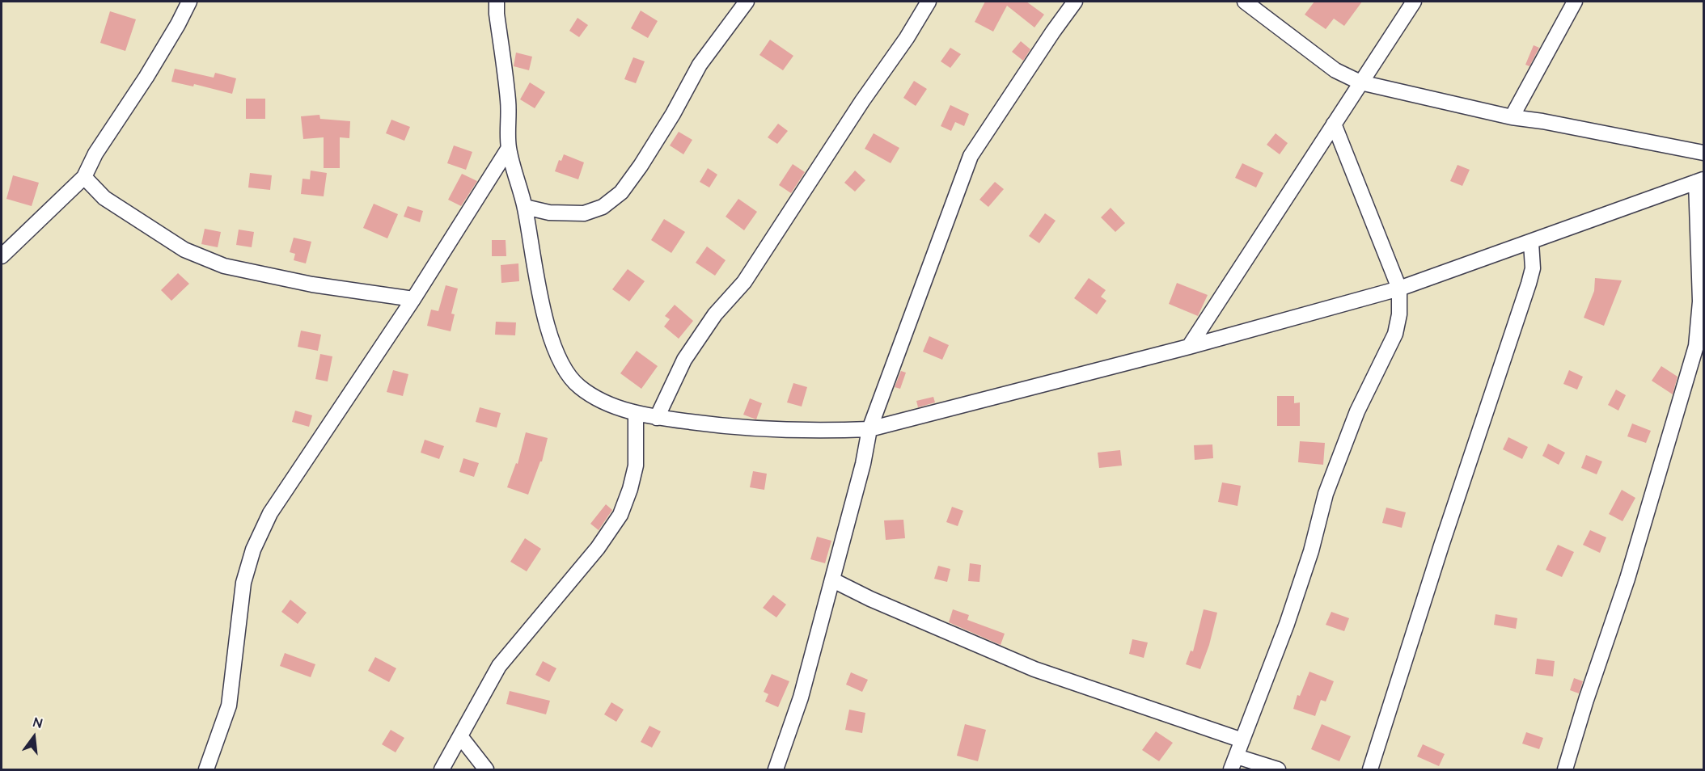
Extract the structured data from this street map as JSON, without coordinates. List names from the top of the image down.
{
  "north": "top"
}
